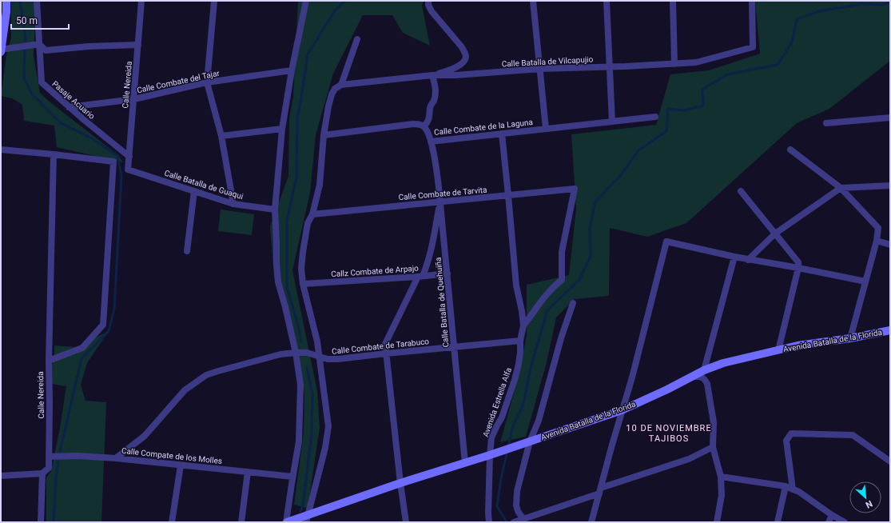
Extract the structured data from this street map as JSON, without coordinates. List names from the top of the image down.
{
  "streets": {
    "street": [
      "Calle Batalla de Vilcapujio",
      "Calle Combate del Tajar",
      "Calle Nereida",
      "Pasaje Acuario",
      "Calle Combate de la Laguna",
      "Calle Batalla de Guaqui",
      "Calle Combate de Tarvita",
      "Callz Combate de Arpajo",
      "Calle Batalla de Quehuiña",
      "Avenida Batalla de la Florida",
      "Calle Combate de Tarabuco",
      "Avenida Estrella Alfa",
      "Calle Compate de los Molles"
    ]
  },
  "crossings": [
    ["Calle Combate del Tajar", "Calle Nereida"],
    ["Calle Combate del Tajar", "Pasaje Acuario"],
    ["Calle Nereida", "Pasaje Acuario"],
    ["Calle Nereida", "Calle Batalla de Guaqui"],
    ["Calle Nereida", "Calle Compate de los Molles"],
    ["Calle Combate de la Laguna", "Calle Batalla de Quehuiña"],
    ["Calle Combate de Tarvita", "Calle Batalla de Quehuiña"],
    ["Calle Combate de Tarvita", "Avenida Estrella Alfa"],
    ["Callz Combate de Arpajo", "Calle Batalla de Quehuiña"],
    ["Calle Batalla de Quehuiña", "Avenida Batalla de la Florida"],
    ["Calle Batalla de Quehuiña", "Calle Combate de Tarabuco"],
    ["Avenida Batalla de la Florida", "Avenida Estrella Alfa"],
    ["Calle Combate de Tarabuco", "Avenida Estrella Alfa"],
    ["Calle Combate de Tarabuco", "Calle Compate de los Molles"]
  ],
  "districts": ["10 DE NOVIEMBRE TAJIBOS"],
  "scale_bar": "50 m",
  "north": "bottom right"
}
